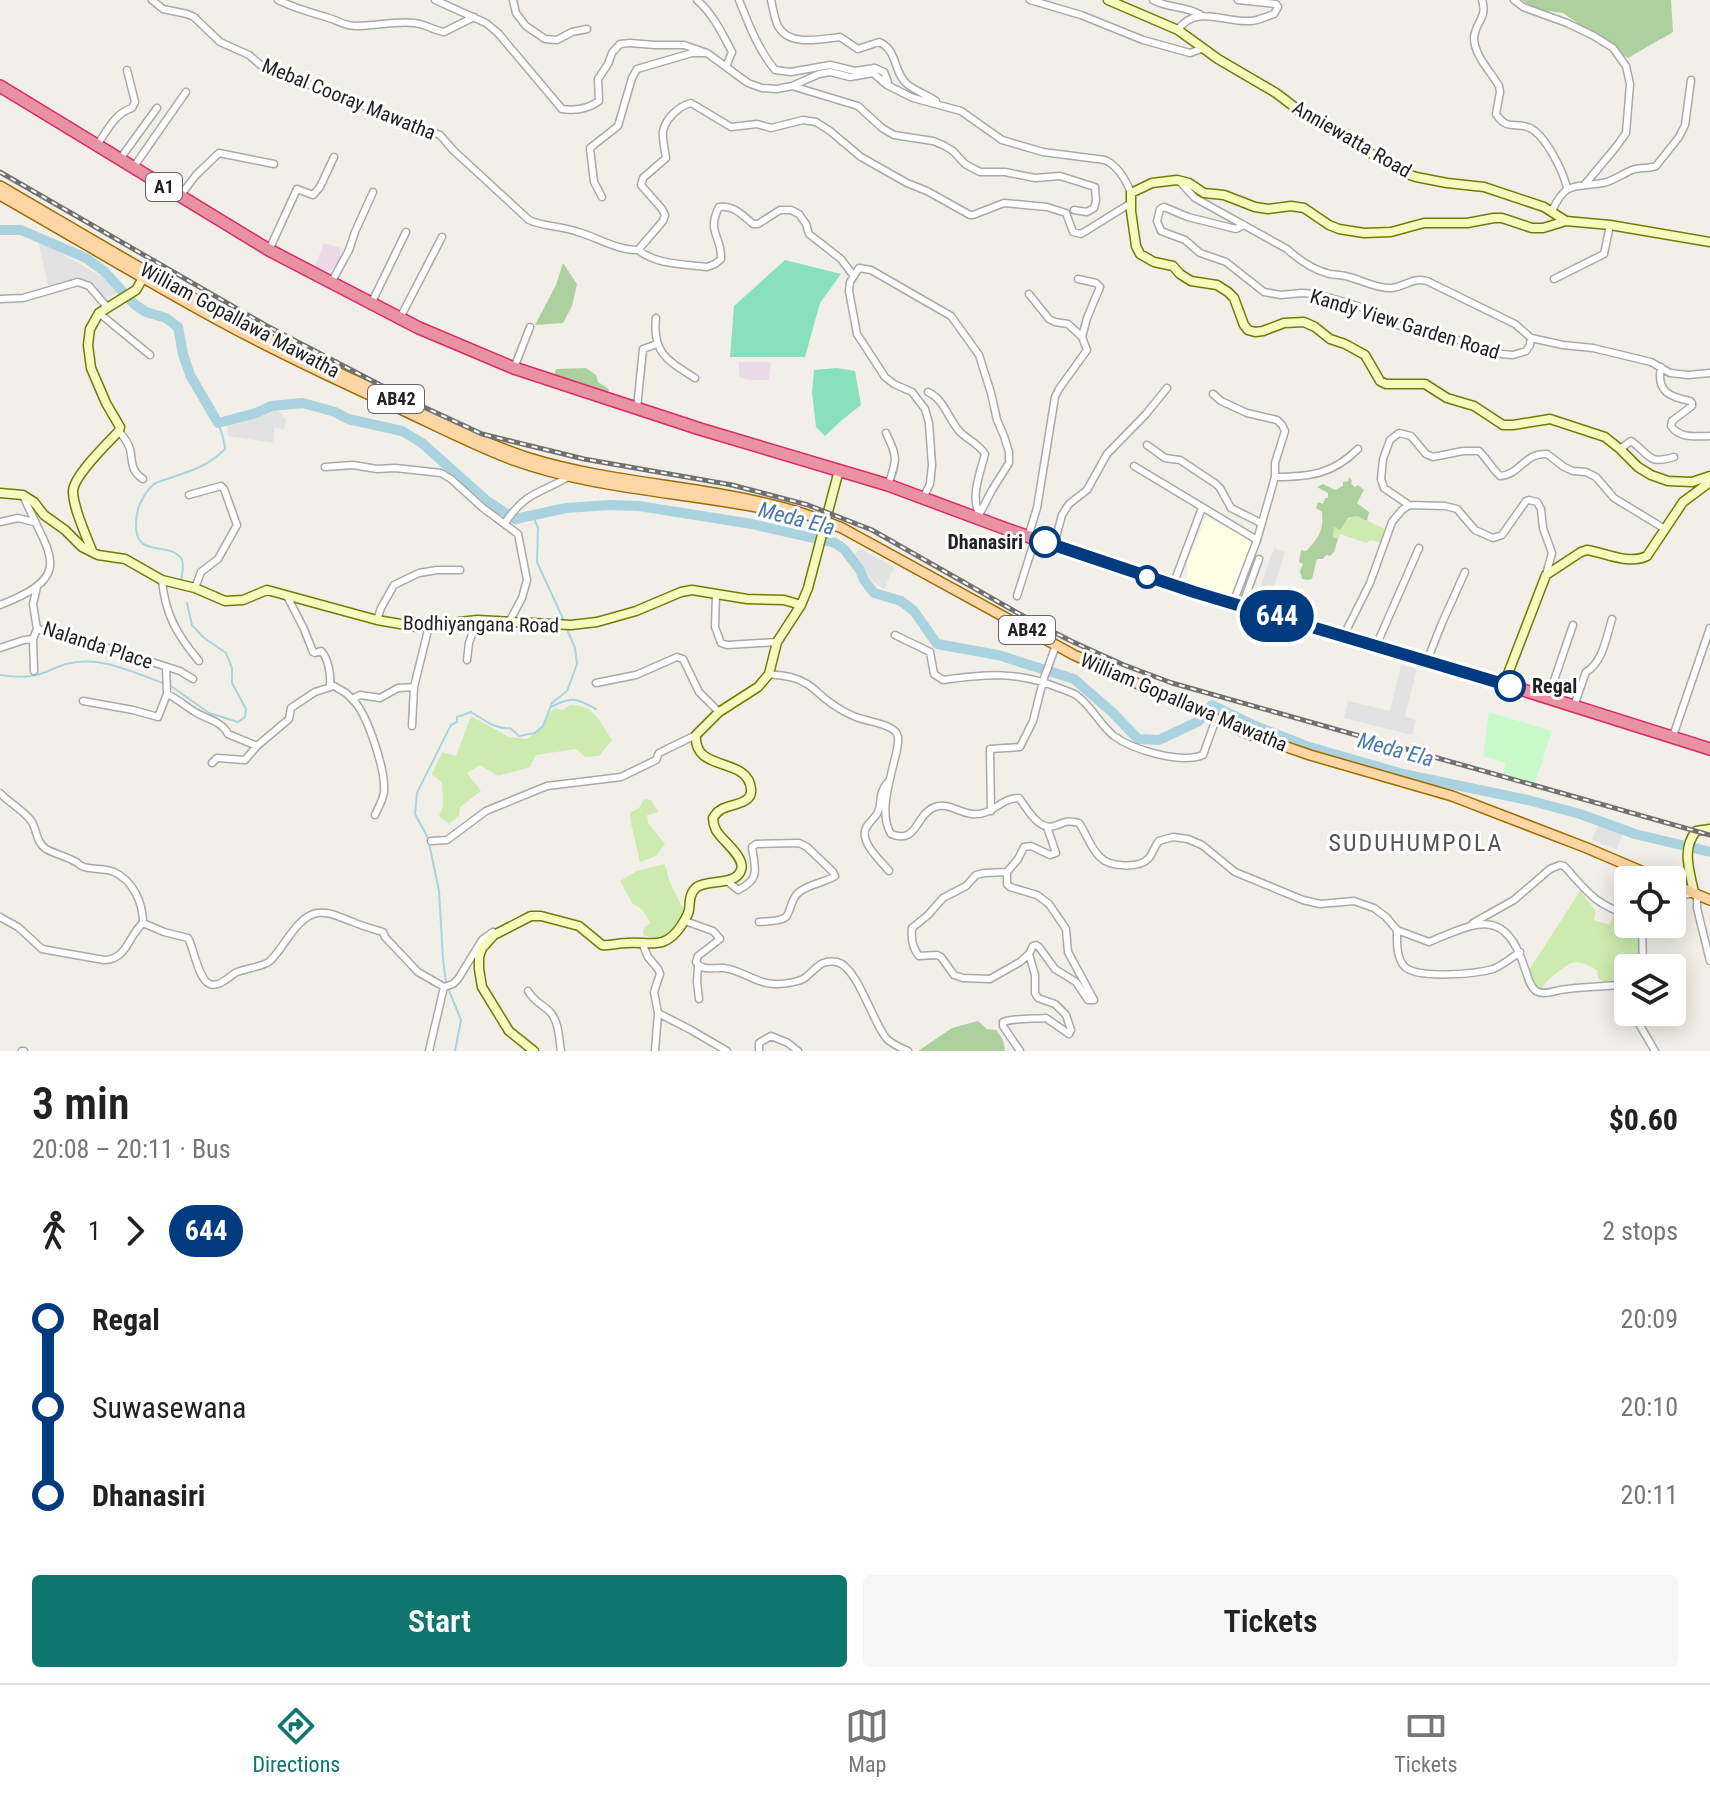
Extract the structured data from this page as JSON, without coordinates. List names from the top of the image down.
{
  "streets": {
    "highway": ["A1"],
    "main road": ["William Gopallawa Mawatha", "AB42"],
    "street": [
      "Mebal Cooray Mawatha",
      "Anniewatta Road",
      "Kandy View Garden Road",
      "Bodhiyangana Road",
      "Nalanda Place"
    ]
  },
  "districts": ["SUDUHUMPOLA"],
  "water": ["Meda Ela"],
  "places": ["Dhanasiri", "Regal"],
  "lines": ["bus line 644"],
  "page": {
    "on_map": "644",
    "heading": ["3 min", "20:08 – 20:11 · Bus", "$0.60"],
    "legs": ["1", "644", "2 stops"],
    "list": [
      {
        "name": "Regal",
        "value": "20:09"
      },
      {
        "name": "Suwasewana",
        "value": "20:10"
      },
      {
        "name": "Dhanasiri",
        "value": "20:11"
      }
    ],
    "buttons": ["Start", "Tickets"],
    "tabs": ["Directions", "Map", "Tickets"]
  }
}
